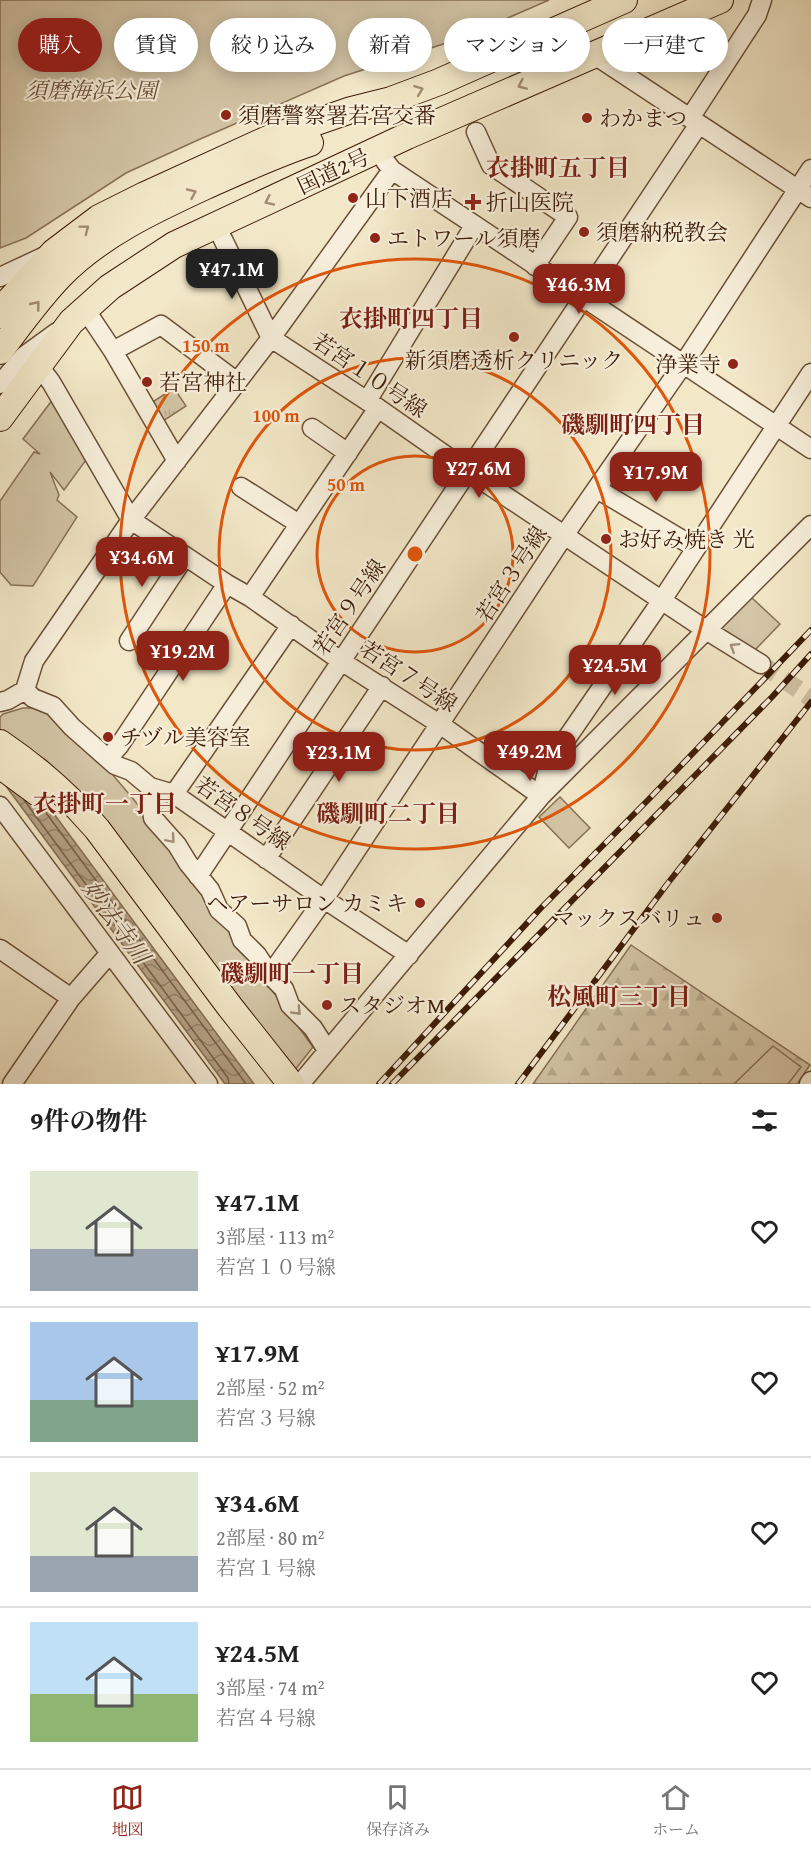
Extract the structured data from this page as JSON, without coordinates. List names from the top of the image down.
{
  "streets": {
    "highway": ["国道2号"],
    "street": [
      "若宮１０号線",
      "若宮３号線",
      "若宮９号線",
      "若宮７号線",
      "若宮８号線"
    ]
  },
  "crossings": [
    ["国道2号", "若宮７号線"],
    ["若宮１０号線", "若宮３号線"],
    ["若宮１０号線", "若宮９号線"],
    ["若宮３号線", "若宮７号線"],
    ["若宮３号線", "若宮８号線"],
    ["若宮９号線", "若宮７号線"],
    ["若宮９号線", "若宮８号線"]
  ],
  "districts": [
    "衣掛町五丁目",
    "衣掛町四丁目",
    "磯馴町四丁目",
    "衣掛町一丁目",
    "磯馴町二丁目",
    "磯馴町一丁目",
    "松風町三丁目"
  ],
  "water": ["妙法寺川"],
  "parks": ["須磨海浜公園"],
  "places": {
    "other": [
      "須磨警察署若宮交番",
      "わかまつ",
      "山下酒店",
      "須磨納税教会",
      "エトワール須磨",
      "新須磨透析クリニック",
      "浄業寺",
      "若宮神社",
      "お好み焼き 光",
      "チヅル美容室",
      "ヘアーサロン カミキ",
      "マックスバリュ",
      "スタジオM"
    ],
    "health": ["折山医院"]
  },
  "page": {
    "chip": [
      "購入",
      "賃貸",
      "絞り込み",
      "新着",
      "マンション",
      "一戸建て"
    ],
    "price": [
      "¥47.1M",
      "¥46.3M",
      "¥27.6M",
      "¥17.9M",
      "¥34.6M",
      "¥19.2M",
      "¥24.5M",
      "¥49.2M",
      "¥23.1M"
    ],
    "heading": "9件の物件",
    "list": [
      {
        "name": "¥47.1M",
        "note": "3部屋 · 113 m² · 若宮１０号線"
      },
      {
        "name": "¥17.9M",
        "note": "2部屋 · 52 m² · 若宮３号線"
      },
      {
        "name": "¥34.6M",
        "note": "2部屋 · 80 m² · 若宮１号線"
      },
      {
        "name": "¥24.5M",
        "note": "3部屋 · 74 m² · 若宮４号線"
      }
    ],
    "tabs": ["地図", "保存済み", "ホーム"]
  },
  "rings": ["150 m", "100 m", "50 m"]
}
